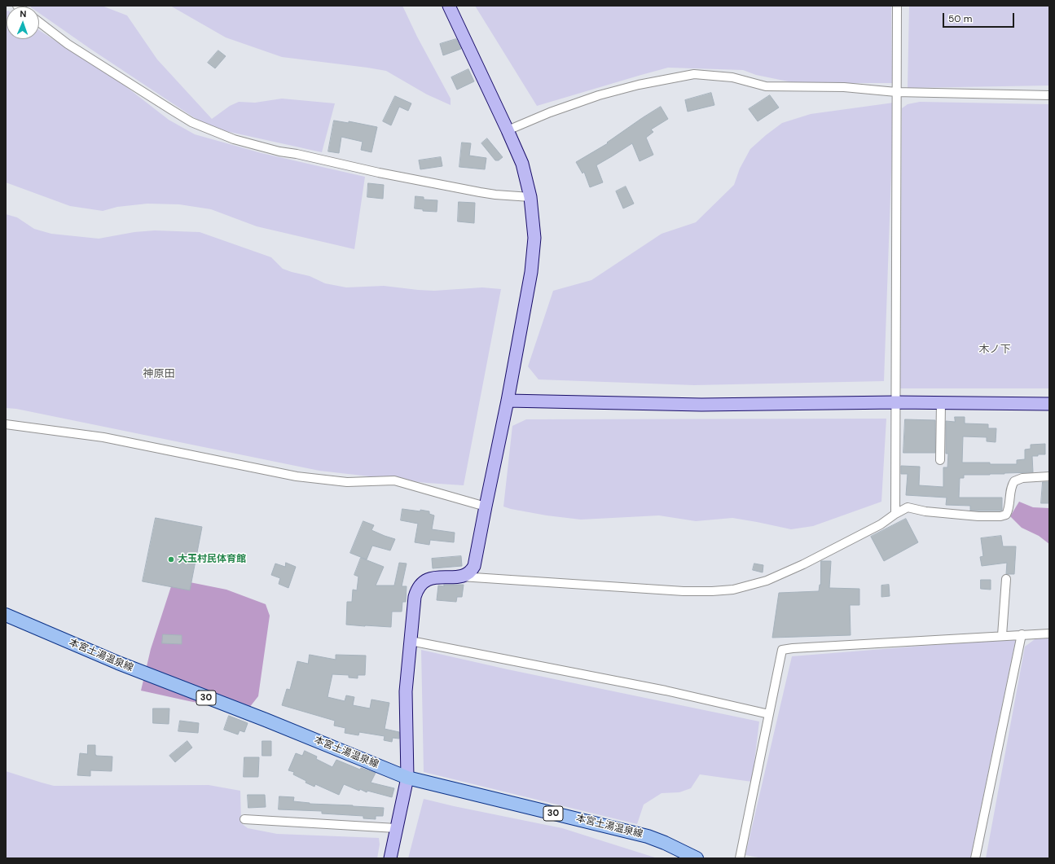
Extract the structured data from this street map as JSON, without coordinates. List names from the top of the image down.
{
  "streets": {
    "main road": ["本宮土湯温泉線", "30"]
  },
  "districts": ["木ノ下", "神原田"],
  "places": ["大玉村民体育館"],
  "scale_bar": "50 m",
  "north": "top"
}
